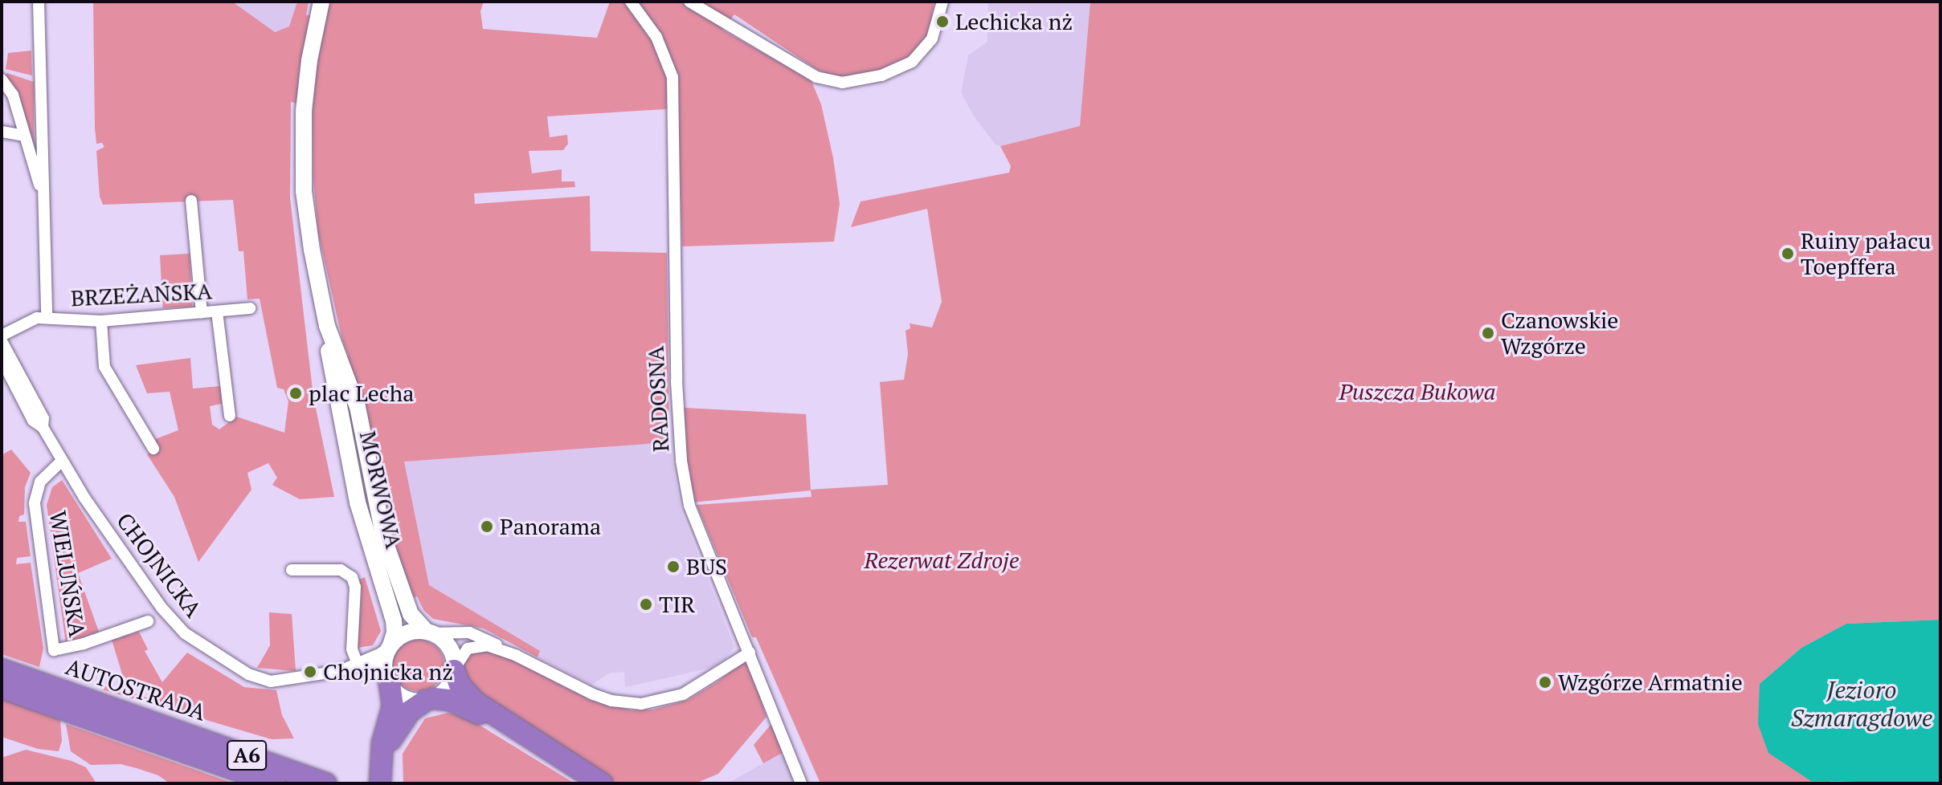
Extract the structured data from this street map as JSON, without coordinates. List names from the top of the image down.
{
  "streets": {
    "highway": ["AUTOSTRADA", "A6"],
    "main road": ["MORWOWA"],
    "street": [
      "BRZEŻAŃSKA",
      "RADOSNA",
      "CHOJNICKA",
      "WIELUŃSKA"
    ]
  },
  "crossings": [
    ["MORWOWA", "CHOJNICKA"],
    ["CHOJNICKA", "WIELUŃSKA"]
  ],
  "water": ["Jezioro Szmaragdowe"],
  "parks": ["Puszcza Bukowa", "Rezerwat Zdroje"],
  "places": [
    "Lechicka nż",
    "Ruiny pałacu Toepffera",
    "Czanowskie Wzgórze",
    "plac Lecha",
    "Panorama",
    "BUS",
    "TIR",
    "Chojnicka nż",
    "Wzgórze Armatnie"
  ]
}
